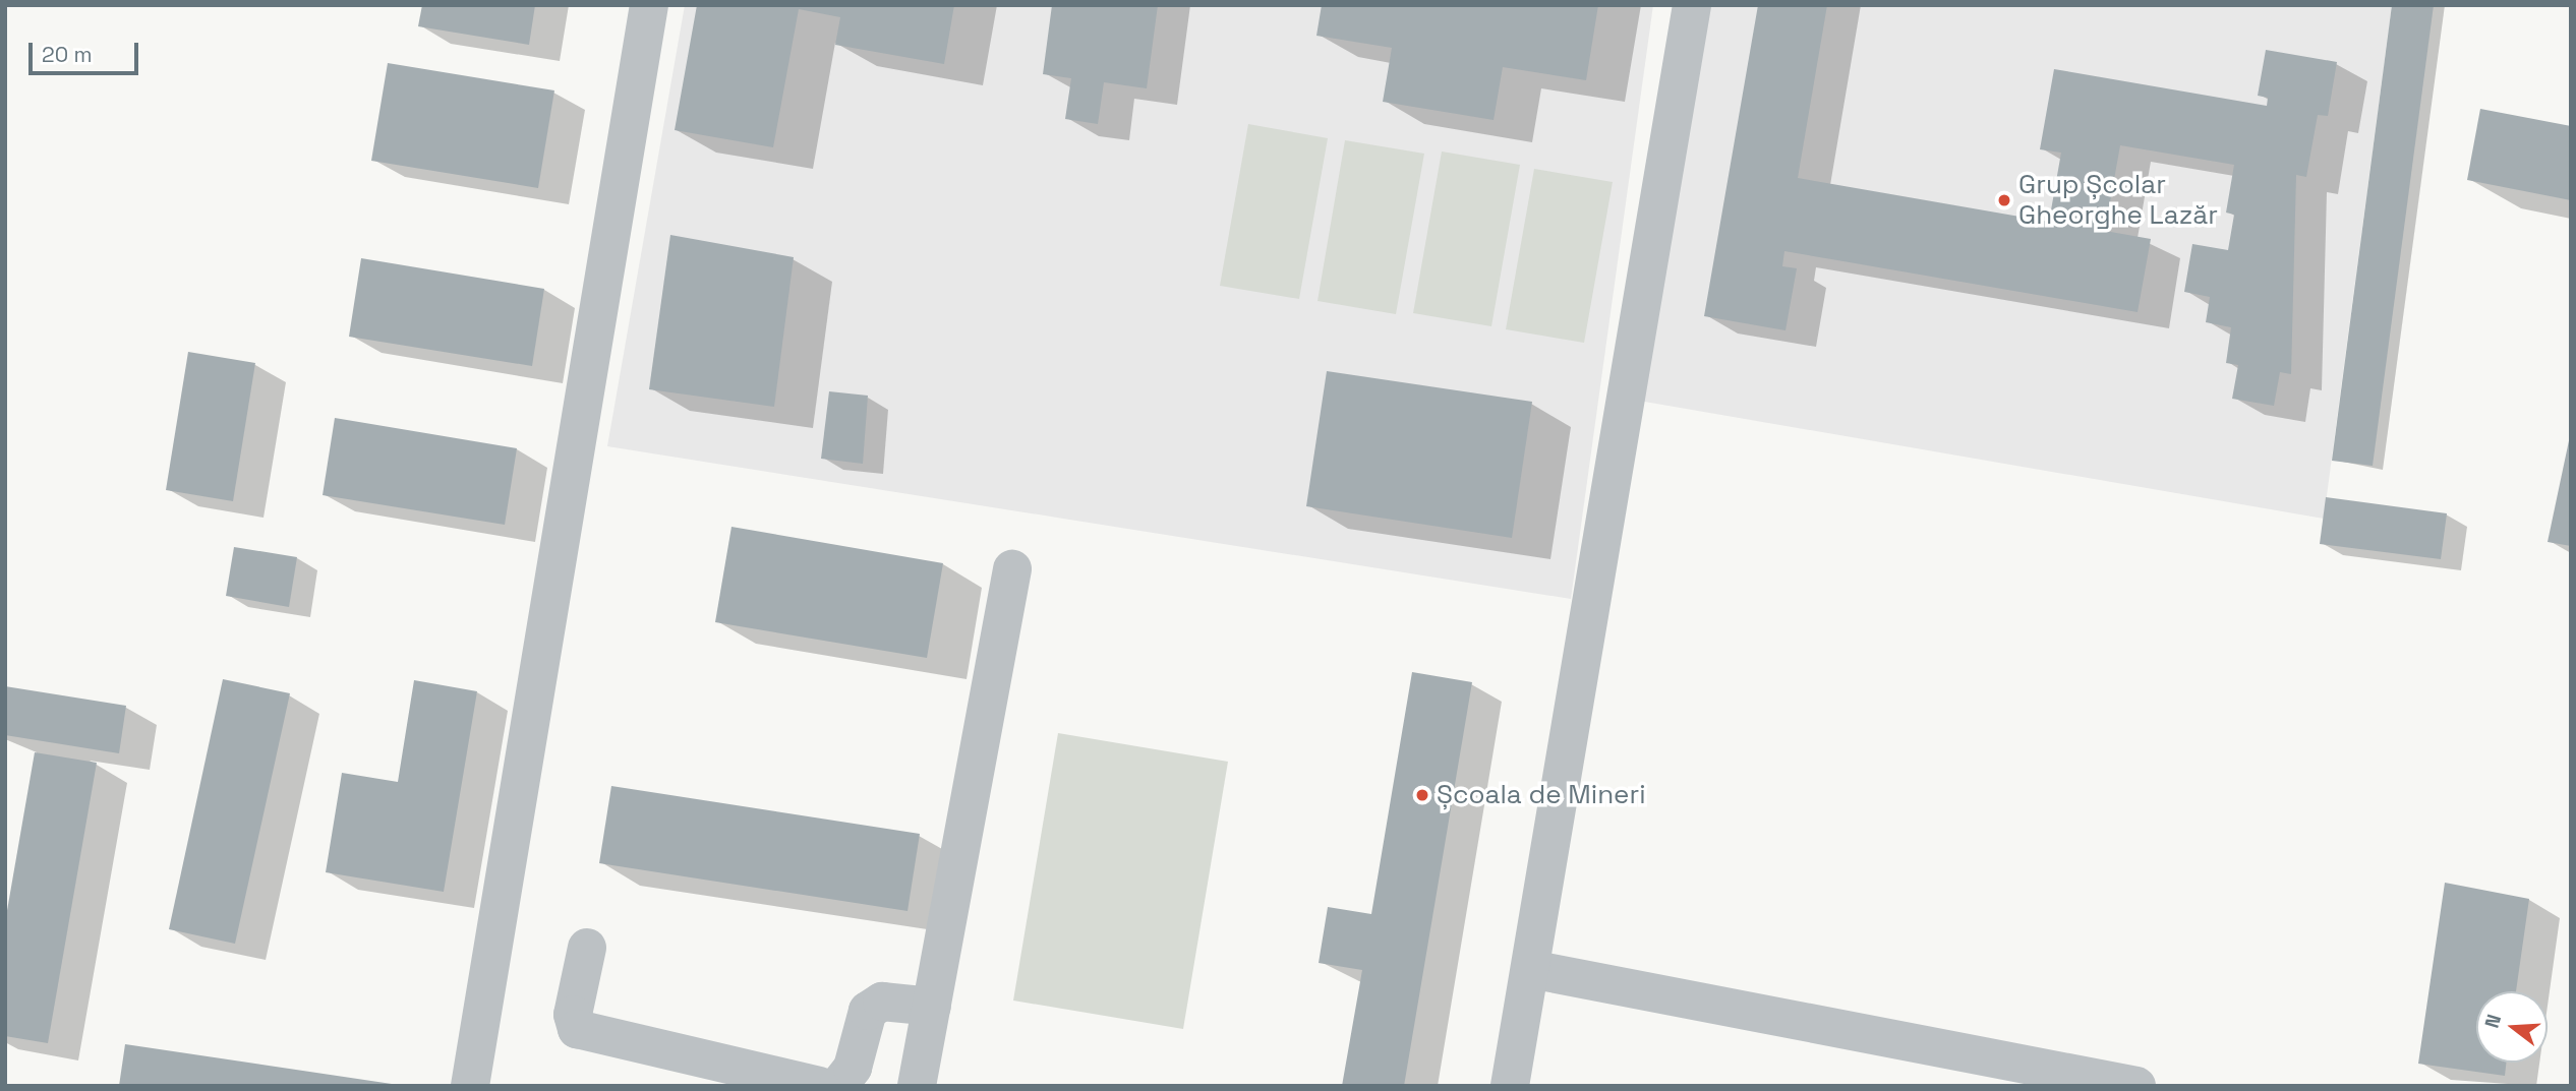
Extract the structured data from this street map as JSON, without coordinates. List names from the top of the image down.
{
  "places": ["Grup Școlar Gheorghe Lazăr", "Școala de Mineri"],
  "scale_bar": "20 m",
  "north": "left"
}
